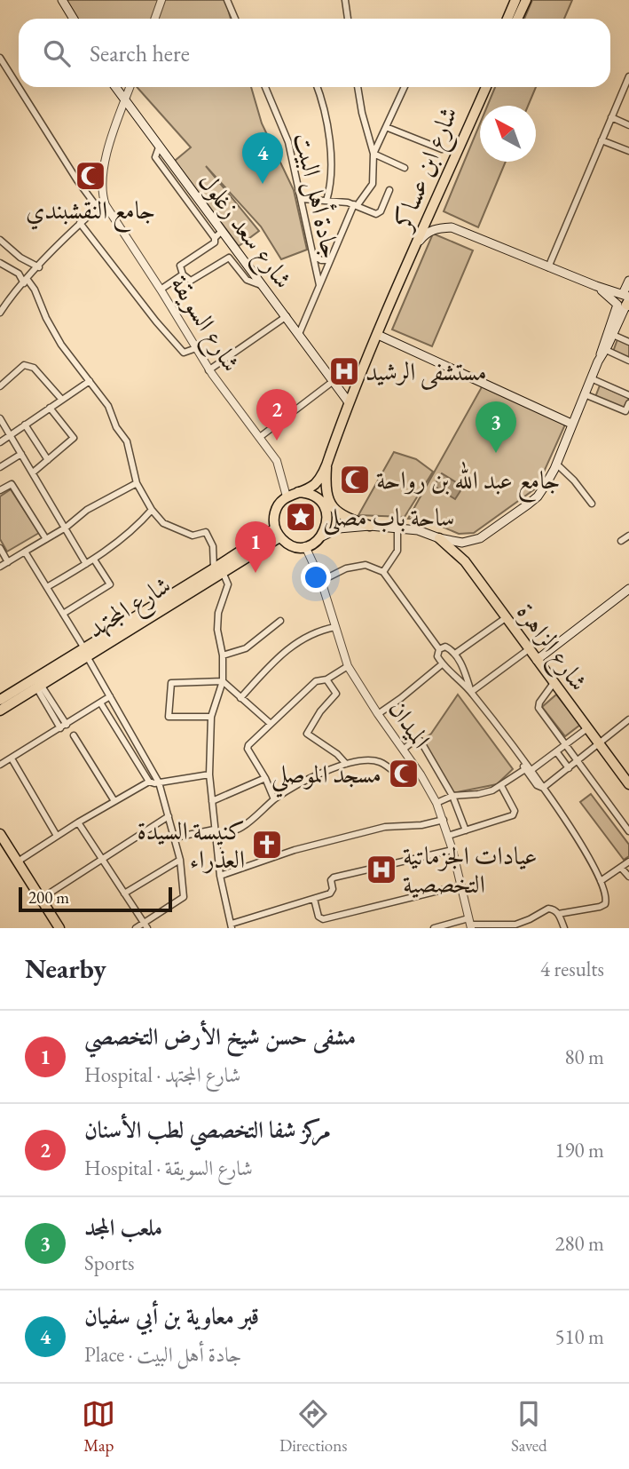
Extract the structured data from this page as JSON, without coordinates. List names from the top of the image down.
{
  "streets": {
    "main road": [
      "شارع ابن عساكر",
      "شارع سعد زغلول",
      "شارع المجتهد",
      "شارع الزاهرة"
    ],
    "street": ["جادة أهل البيت", "شارع السويقة", "الميدان"]
  },
  "crossings": [
    ["شارع السويقة", "شارع المجتهد"],
    ["شارع السويقة", "شارع الزاهرة"],
    ["شارع السويقة", "الميدان"],
    ["شارع المجتهد", "شارع الزاهرة"],
    ["شارع المجتهد", "الميدان"],
    ["شارع الزاهرة", "الميدان"]
  ],
  "places": {
    "mosque": ["جامع النقشبندي", "جامع عبد الله بن رواحة", "مسجد الموصلي"],
    "hospital": ["مستشفى الرشيد", "عيادات الجزماتية التخصصية"],
    "place": ["ساحة باب مصلى"],
    "church": ["كنيسة السيدة العذراء"]
  },
  "scale_bar": "200 m",
  "north": "top left",
  "page": {
    "search": "Search here",
    "pins": [
      "4",
      "2",
      "3",
      "1"
    ],
    "scale": "200 m",
    "heading": ["Nearby", "4 results"],
    "list": [
      {
        "mark": "1",
        "name": "مشفى حسن شيخ الأرض التخصصي",
        "note": "Hospital · شارع المجتهد",
        "value": "80 m"
      },
      {
        "mark": "2",
        "name": "مركز شفا التخصصي لطب الأسنان",
        "note": "Hospital · شارع السويقة",
        "value": "190 m"
      },
      {
        "mark": "3",
        "name": "ملعب المجد",
        "note": "Sports",
        "value": "280 m"
      },
      {
        "mark": "4",
        "name": "قبر معاوية بن أبي سفيان",
        "note": "Place · جادة أهل البيت",
        "value": "510 m"
      }
    ],
    "nav": ["Map", "Directions", "Saved"]
  }
}
